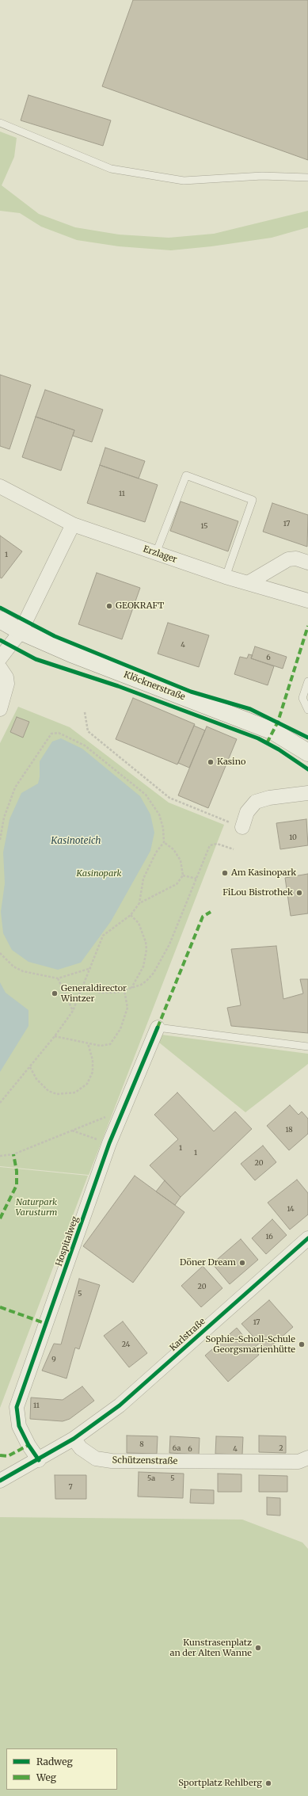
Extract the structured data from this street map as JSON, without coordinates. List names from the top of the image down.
{
  "streets": {
    "main road": ["Klöcknerstraße"],
    "street": [
      "Erzlager",
      "Hospitalweg",
      "Karlstraße",
      "Schützenstraße"
    ]
  },
  "crossings": [
    ["Karlstraße", "Schützenstraße"]
  ],
  "water": ["Kasinoteich"],
  "parks": ["Kasinopark", "Naturpark Varusturm"],
  "places": [
    "GEOKRAFT",
    "Kasino",
    "Am Kasinopark",
    "FiLou Bistrothek",
    "Generaldirector Wintzer",
    "Döner Dream",
    "Sophie-Scholl-Schule Georgsmarienhütte",
    "Kunstrasenplatz an der Alten Wanne",
    "Sportplatz Rehlberg"
  ],
  "house_numbers": [
    "11",
    "17",
    "15",
    "1",
    "4",
    "6",
    "10",
    "18",
    "1",
    "1",
    "20",
    "14",
    "16",
    "20",
    "5",
    "17",
    "24",
    "9",
    "11",
    "8",
    "6a",
    "2",
    "6",
    "4",
    "5a",
    "5",
    "7"
  ],
  "legend": ["Radweg", "Weg"]
}
